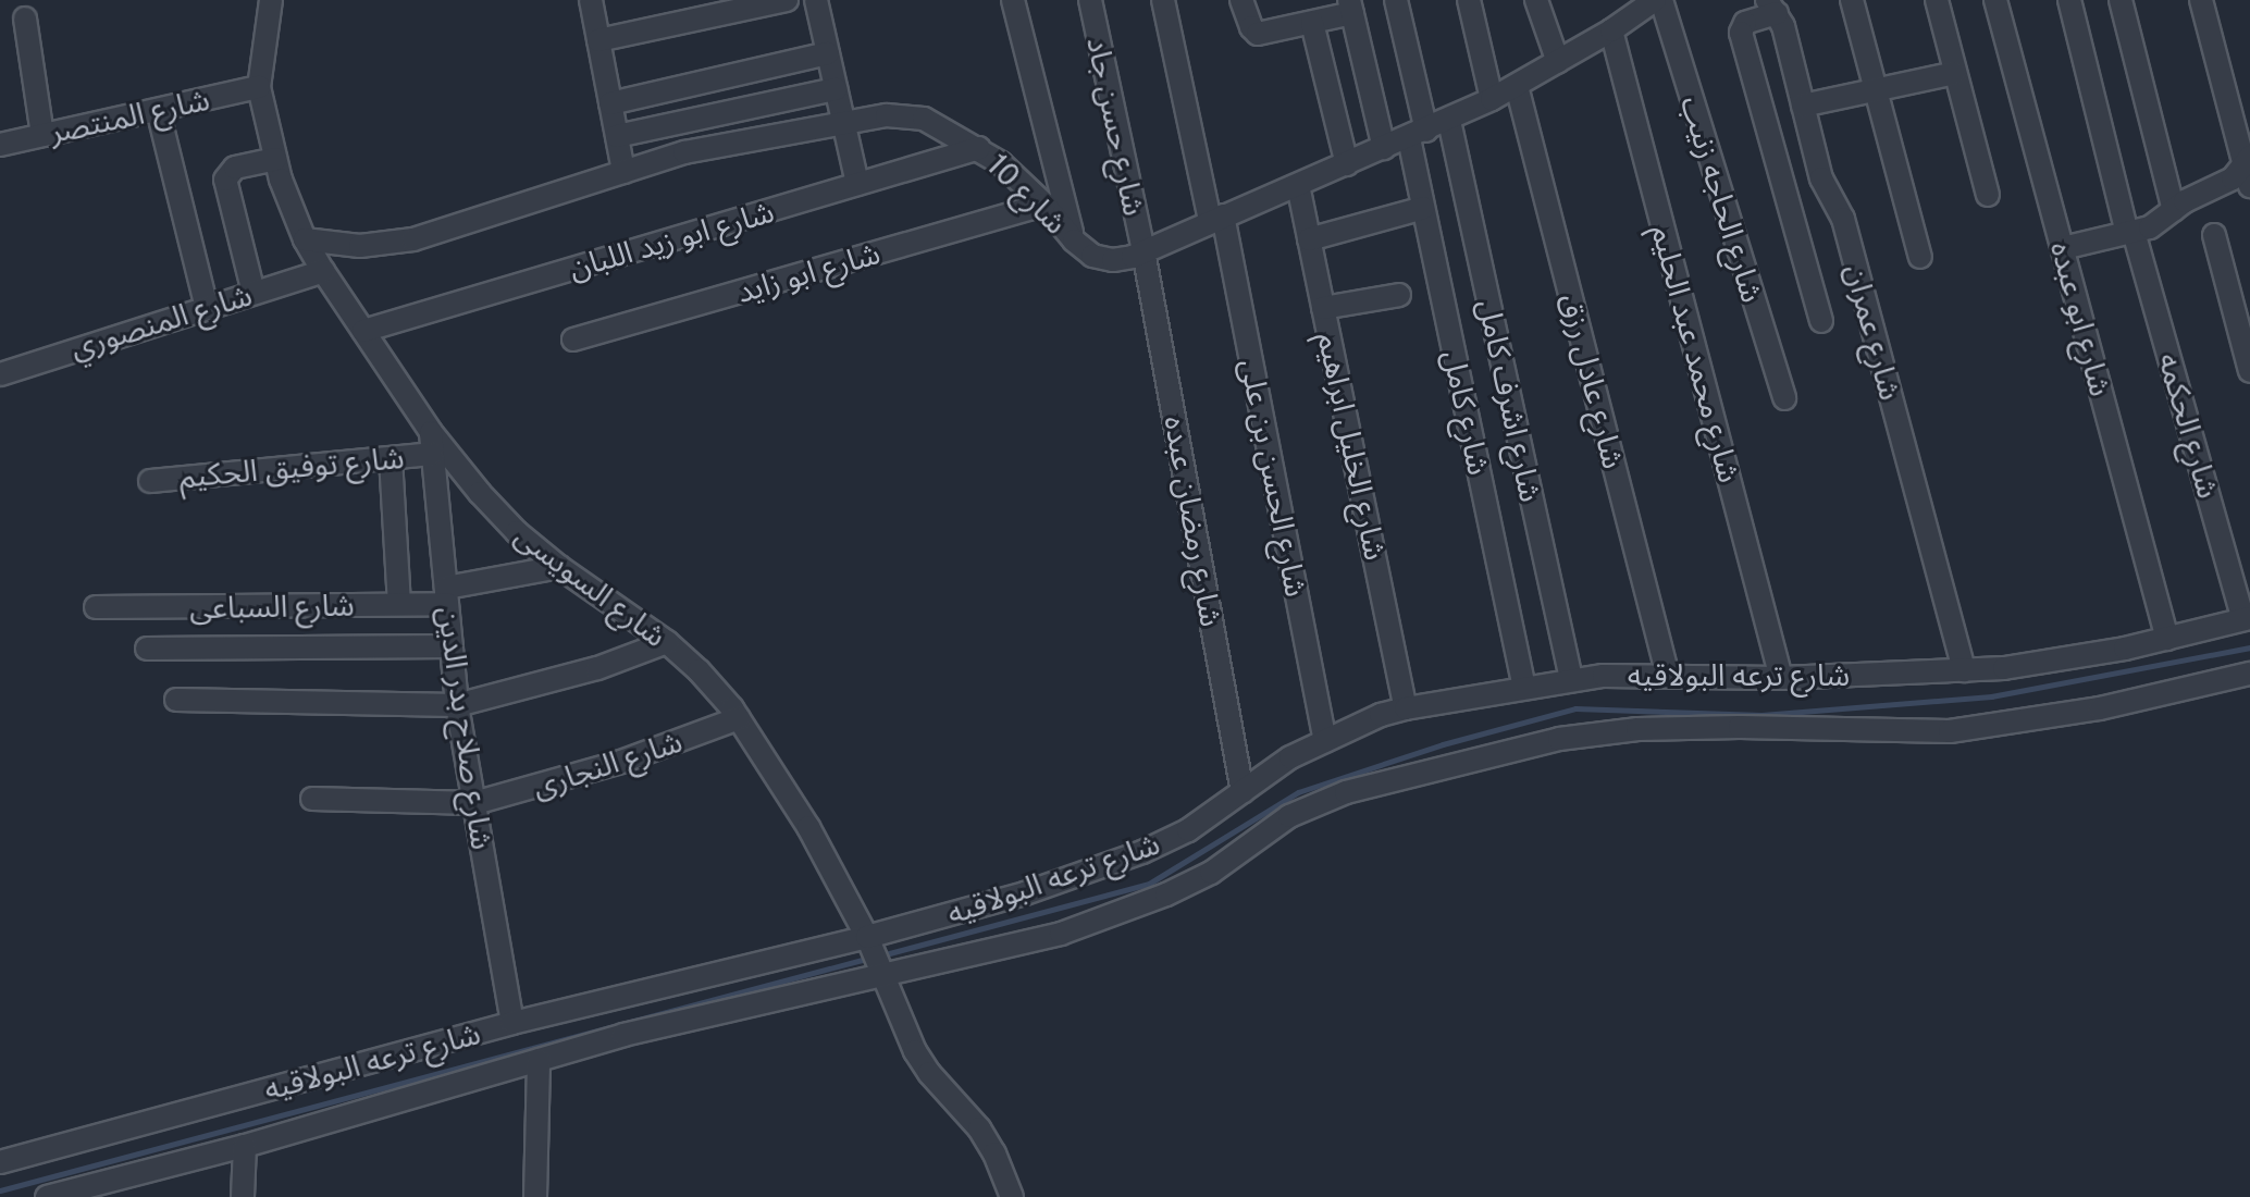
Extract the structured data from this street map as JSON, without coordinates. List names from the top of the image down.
{
  "streets": {
    "street": [
      "شارع المنتصر",
      "شارع حسن جاد",
      "شارع 10",
      "شارع الحاجه زنيب",
      "شارع ابو زيد اللبان",
      "شارع ابو زايد",
      "شارع ابو عبده",
      "شارع المنصوري",
      "شارع عمران",
      "شارع محمد عبد الحليم",
      "شارع عادل رزق",
      "شارع اشرف كامل",
      "شارع كامل",
      "شارع الحكمه",
      "شارع الخليل ابراهيم",
      "شارع توفيق الحكيم",
      "شارع الحسن بن على",
      "شارع رمضان عبده",
      "شارع السويسى",
      "شارع السباعى",
      "شارع ترعه البولاقيه",
      "شارع صلاح بدر الدين",
      "شارع النجارى"
    ]
  },
  "crossings": [
    ["شارع المنتصر", "شارع السويسى"],
    ["شارع حسن جاد", "شارع 10"],
    ["شارع حسن جاد", "شارع رمضان عبده"],
    ["شارع 10", "شارع الحاجه زنيب"],
    ["شارع 10", "شارع ابو زيد اللبان"],
    ["شارع 10", "شارع ابو زايد"],
    ["شارع 10", "شارع محمد عبد الحليم"],
    ["شارع 10", "شارع عادل رزق"],
    ["شارع 10", "شارع اشرف كامل"],
    ["شارع 10", "شارع كامل"],
    ["شارع 10", "شارع الخليل ابراهيم"],
    ["شارع 10", "شارع الحسن بن على"],
    ["شارع 10", "شارع رمضان عبده"],
    ["شارع 10", "شارع السويسى"],
    ["شارع ابو زيد اللبان", "شارع السويسى"],
    ["شارع ابو عبده", "شارع ترعه البولاقيه"],
    ["شارع المنصوري", "شارع السويسى"],
    ["شارع عمران", "شارع ترعه البولاقيه"],
    ["شارع محمد عبد الحليم", "شارع ترعه البولاقيه"],
    ["شارع عادل رزق", "شارع ترعه البولاقيه"],
    ["شارع اشرف كامل", "شارع ترعه البولاقيه"],
    ["شارع كامل", "شارع ترعه البولاقيه"],
    ["شارع الحكمه", "شارع ترعه البولاقيه"],
    ["شارع الخليل ابراهيم", "شارع ترعه البولاقيه"],
    ["شارع توفيق الحكيم", "شارع السويسى"],
    ["شارع توفيق الحكيم", "شارع صلاح بدر الدين"],
    ["شارع الحسن بن على", "شارع ترعه البولاقيه"],
    ["شارع رمضان عبده", "شارع ترعه البولاقيه"],
    ["شارع السويسى", "شارع السباعى"],
    ["شارع السويسى", "شارع ترعه البولاقيه"],
    ["شارع السويسى", "شارع صلاح بدر الدين"],
    ["شارع السويسى", "شارع النجارى"],
    ["شارع السباعى", "شارع صلاح بدر الدين"],
    ["شارع ترعه البولاقيه", "شارع صلاح بدر الدين"],
    ["شارع صلاح بدر الدين", "شارع النجارى"]
  ]
}
